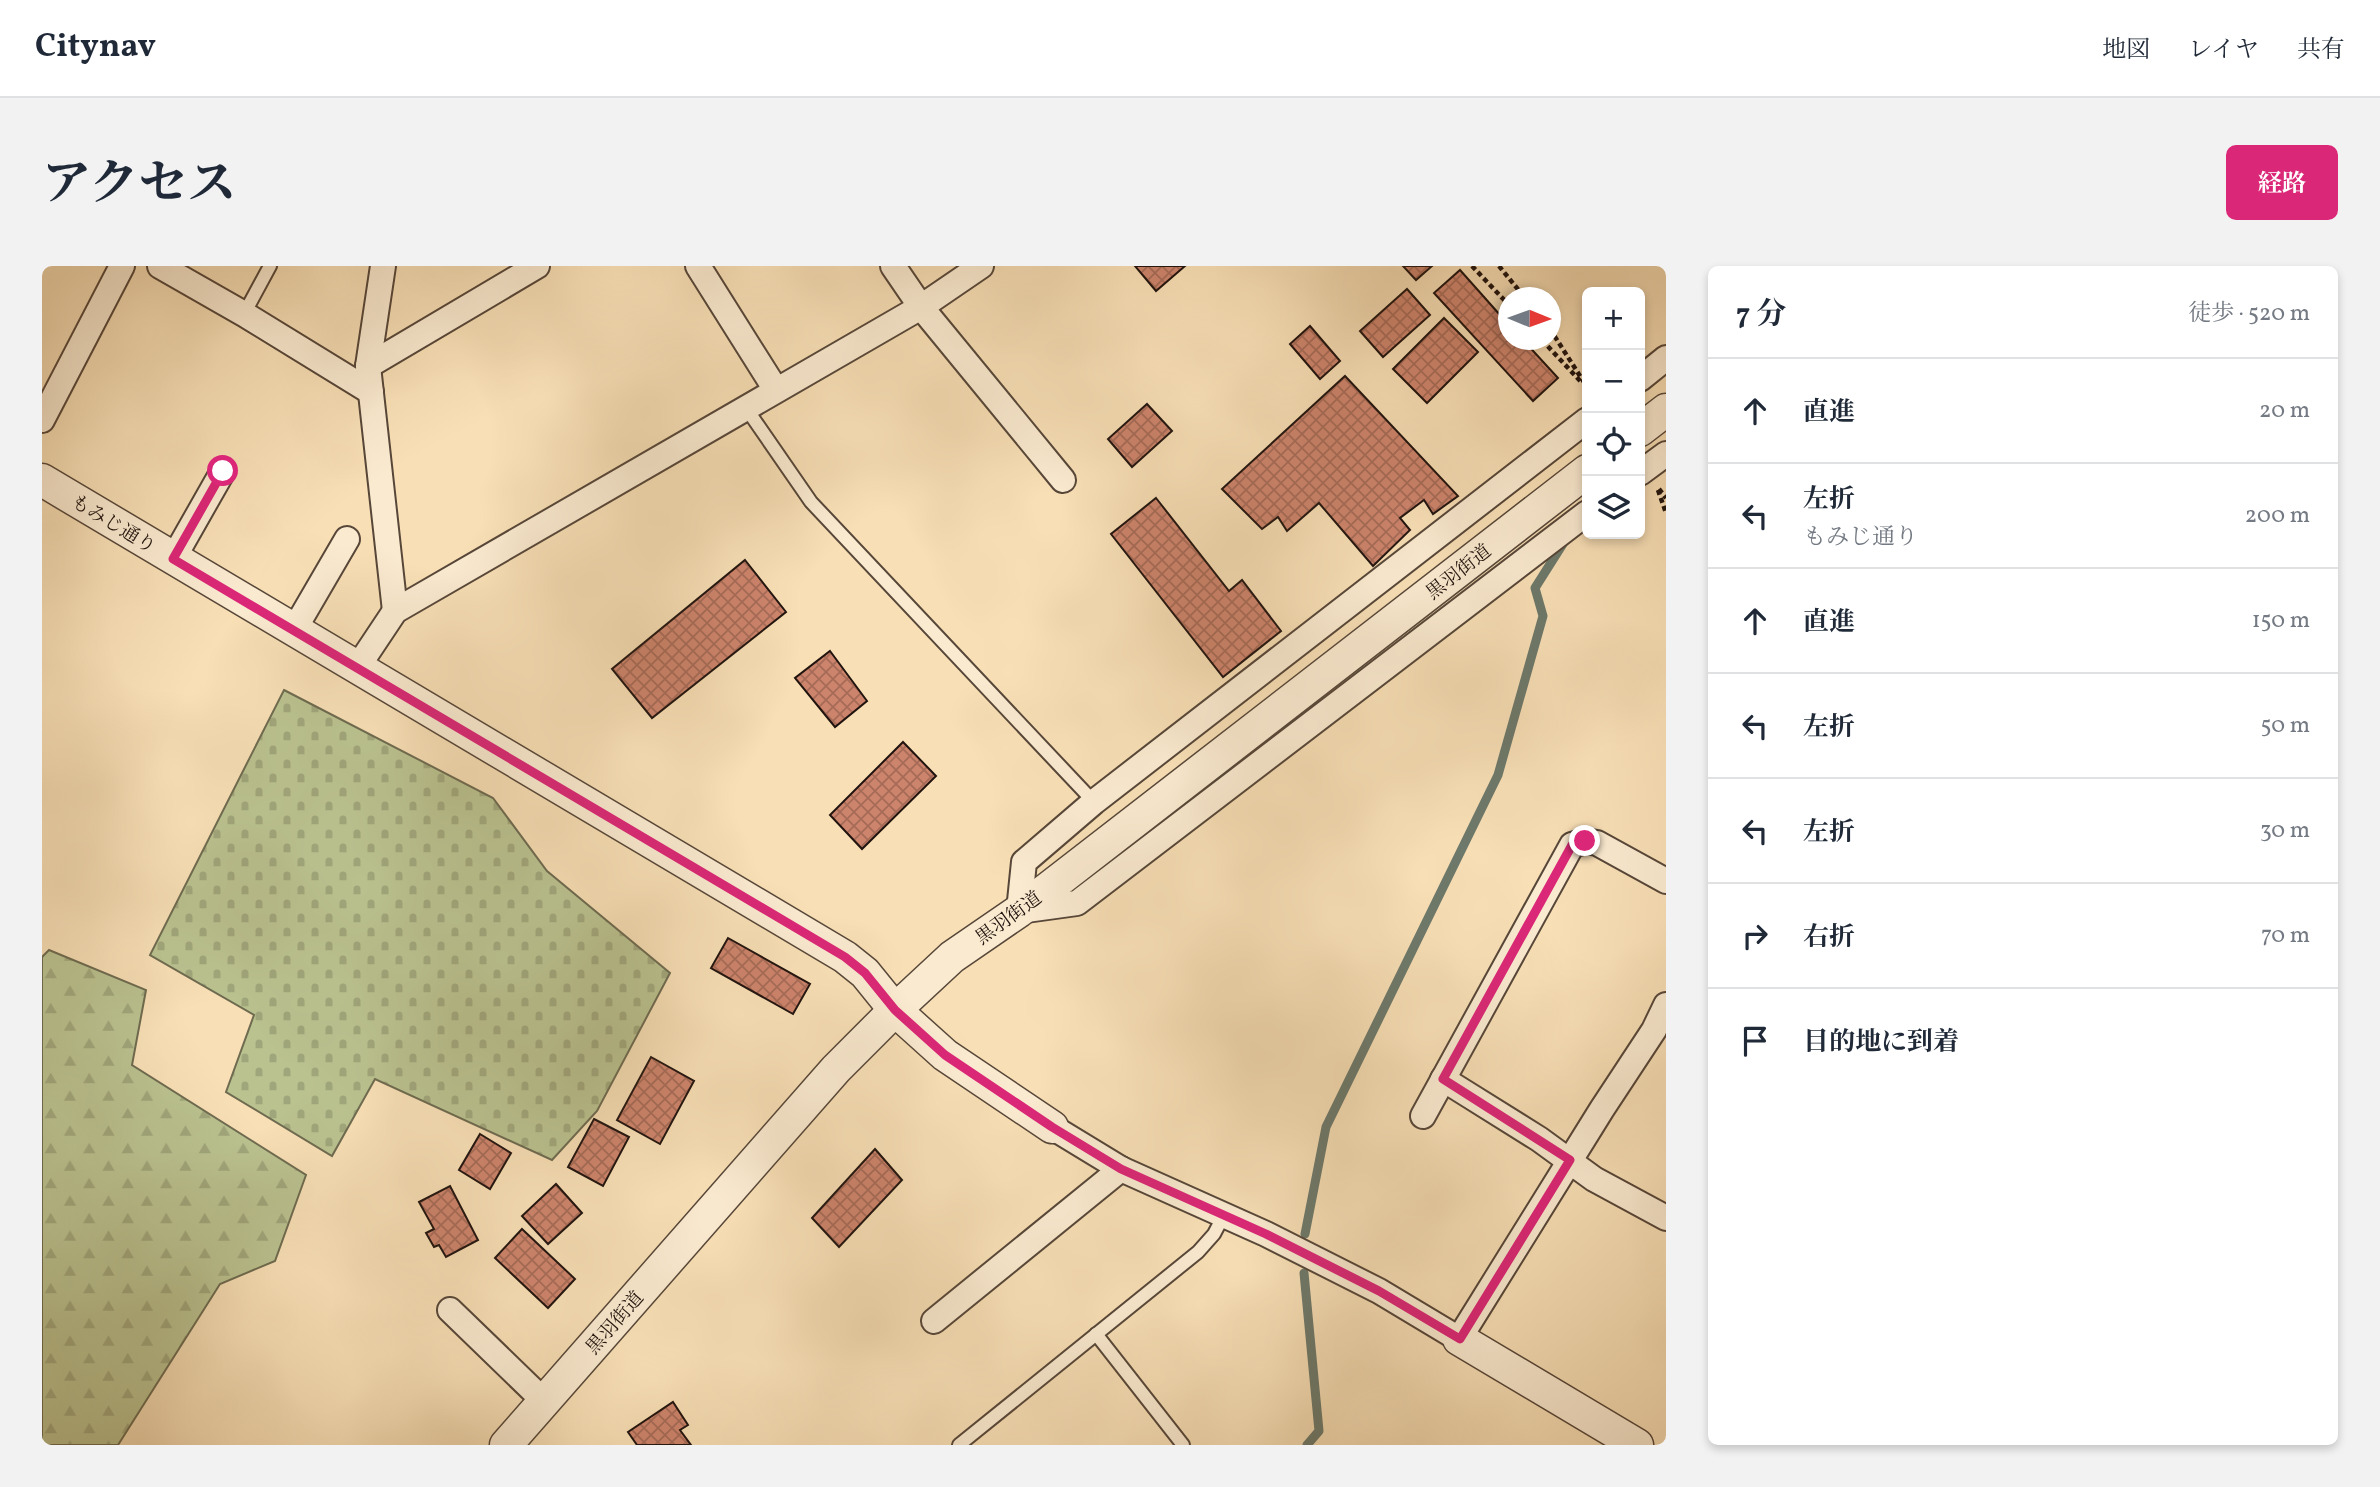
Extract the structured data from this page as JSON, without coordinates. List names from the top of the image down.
{
  "streets": {
    "street": ["もみじ通り", "黒羽街道"]
  },
  "crossings": [
    ["もみじ通り", "黒羽街道"]
  ],
  "north": "right",
  "page": {
    "header": "Citynav",
    "nav": ["地図", "レイヤ", "共有"],
    "title": "アクセス",
    "buttons": "経路",
    "heading": ["7 分", "徒歩 · 520 m"],
    "map_buttons": ["+", "−"],
    "list": [
      ["直進", "20 m"],
      ["左折", "もみじ通り", "200 m"],
      ["直進", "150 m"],
      ["左折", "50 m"],
      ["左折", "30 m"],
      ["右折", "70 m"],
      "目的地に到着"
    ]
  }
}
